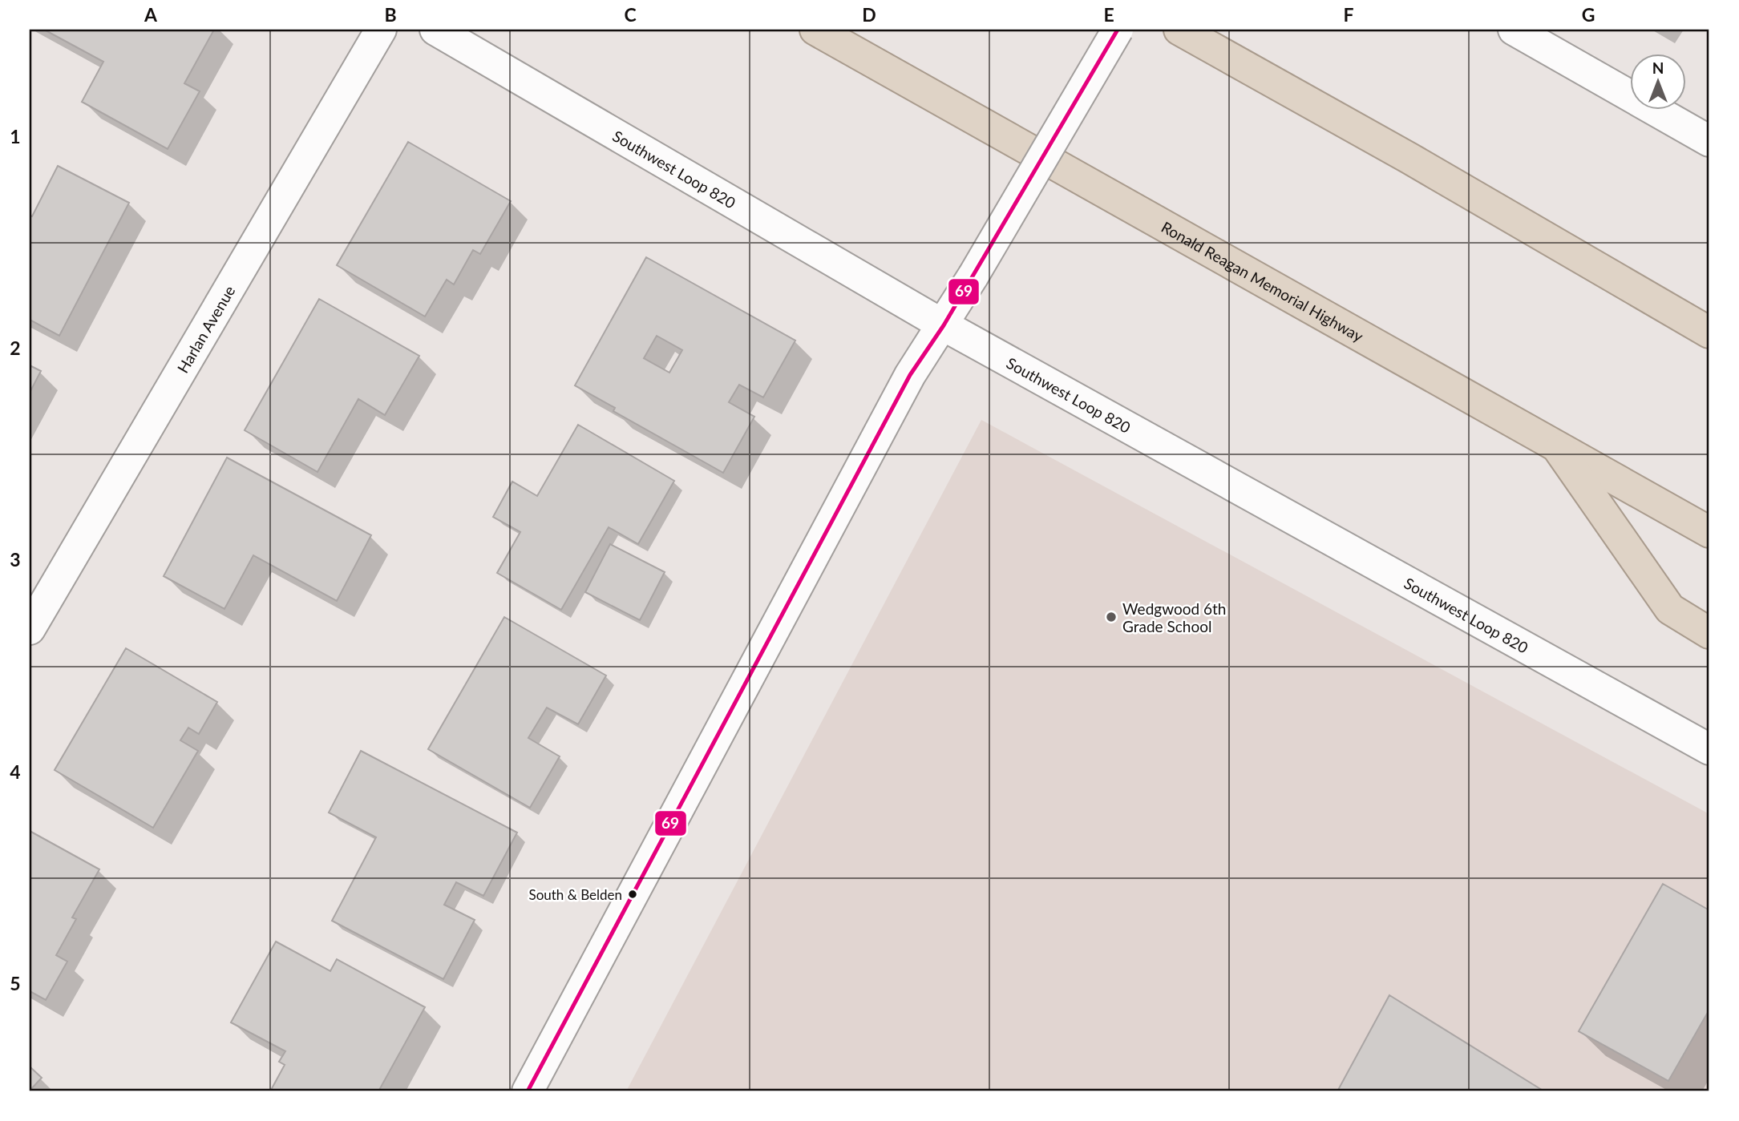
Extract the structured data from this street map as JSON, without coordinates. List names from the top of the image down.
{
  "streets": {
    "highway": ["Ronald Reagan Memorial Highway"],
    "street": ["Southwest Loop 820", "Harlan Avenue"]
  },
  "places": ["Wedgwood 6th Grade School", "South & Belden"],
  "lines": ["transit line 69"],
  "north": "top",
  "grid": {
    "columns": [
      "A",
      "B",
      "C",
      "D",
      "E",
      "F",
      "G"
    ],
    "rows": [
      "1",
      "2",
      "3",
      "4",
      "5"
    ]
  }
}
